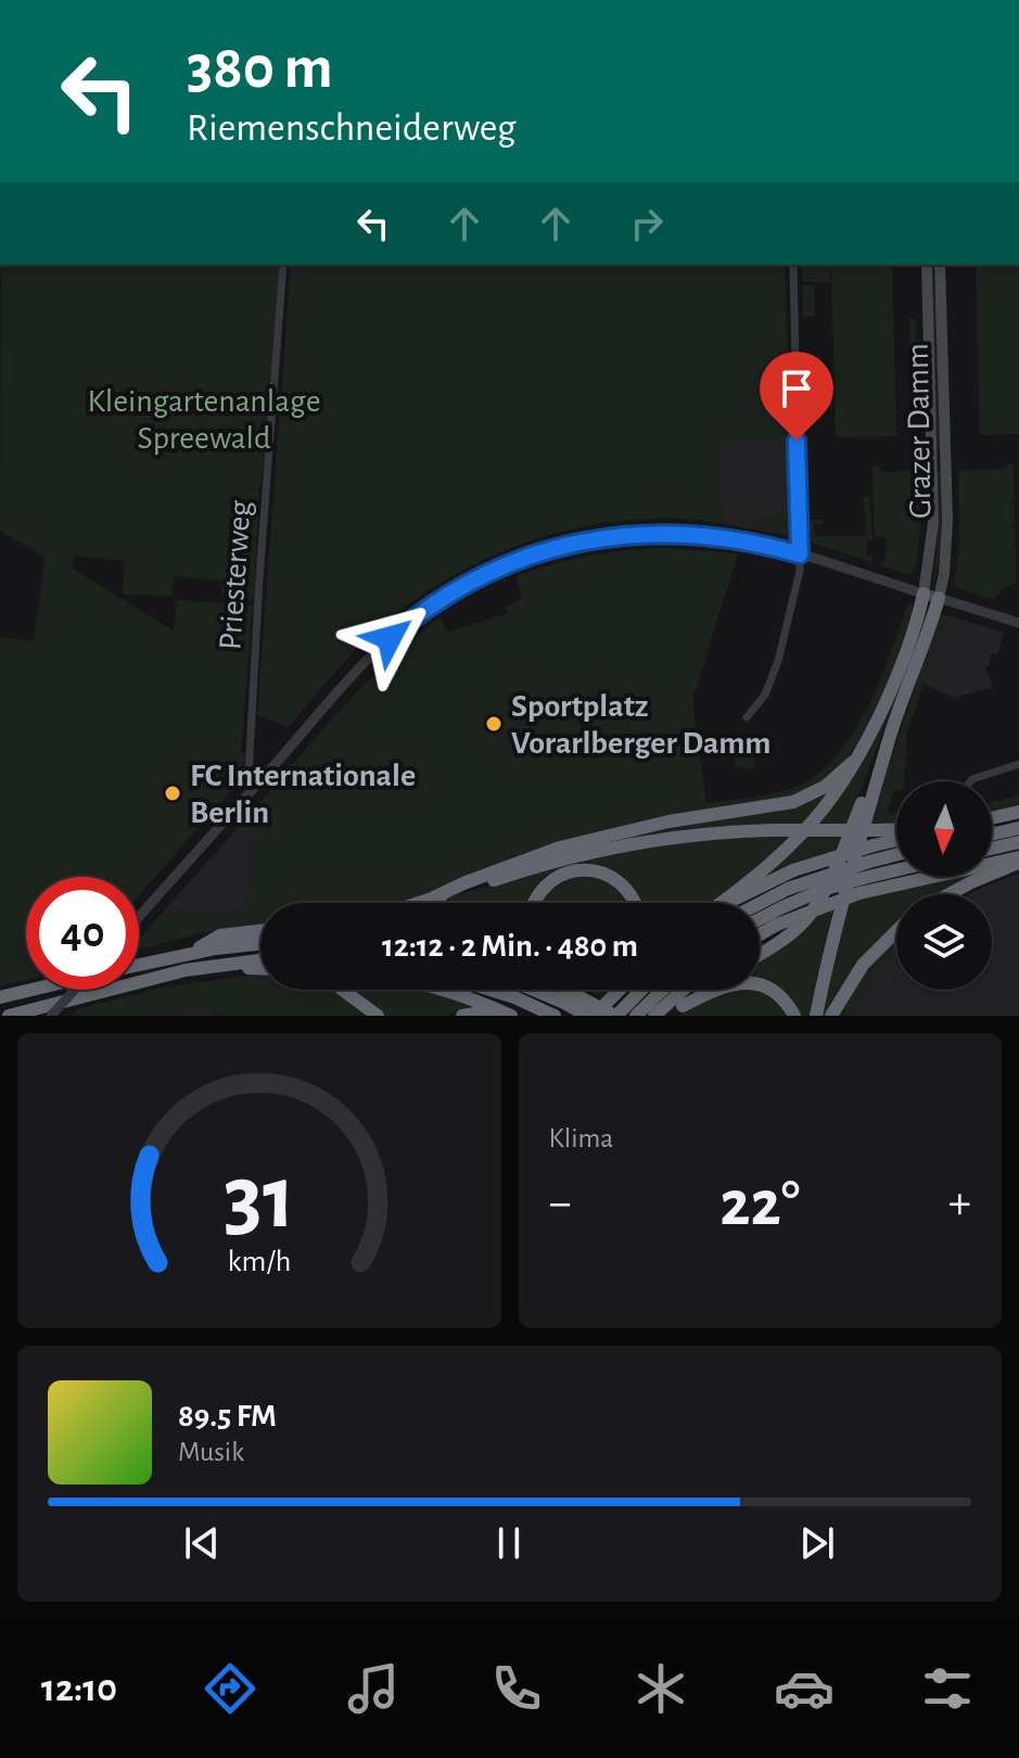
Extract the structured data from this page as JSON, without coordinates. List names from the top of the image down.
{
  "streets": {
    "main road": ["Grazer Damm"],
    "street": ["Priesterweg"]
  },
  "parks": ["Kleingartenanlage Spreewald"],
  "places": ["Sportplatz Vorarlberger Damm", "FC Internationale Berlin"],
  "north": "bottom",
  "page": {
    "turn": ["380 m", "Riemenschneiderweg"],
    "limit": "40",
    "trip": "12:12 · 2 Min. · 480 m",
    "tile": "Klima",
    "heat": ["−", "22°", "+"],
    "song": ["89.5 FM", "Musik"],
    "tabs": "12:10",
    "gauge": ["31", "km/h"]
  }
}
